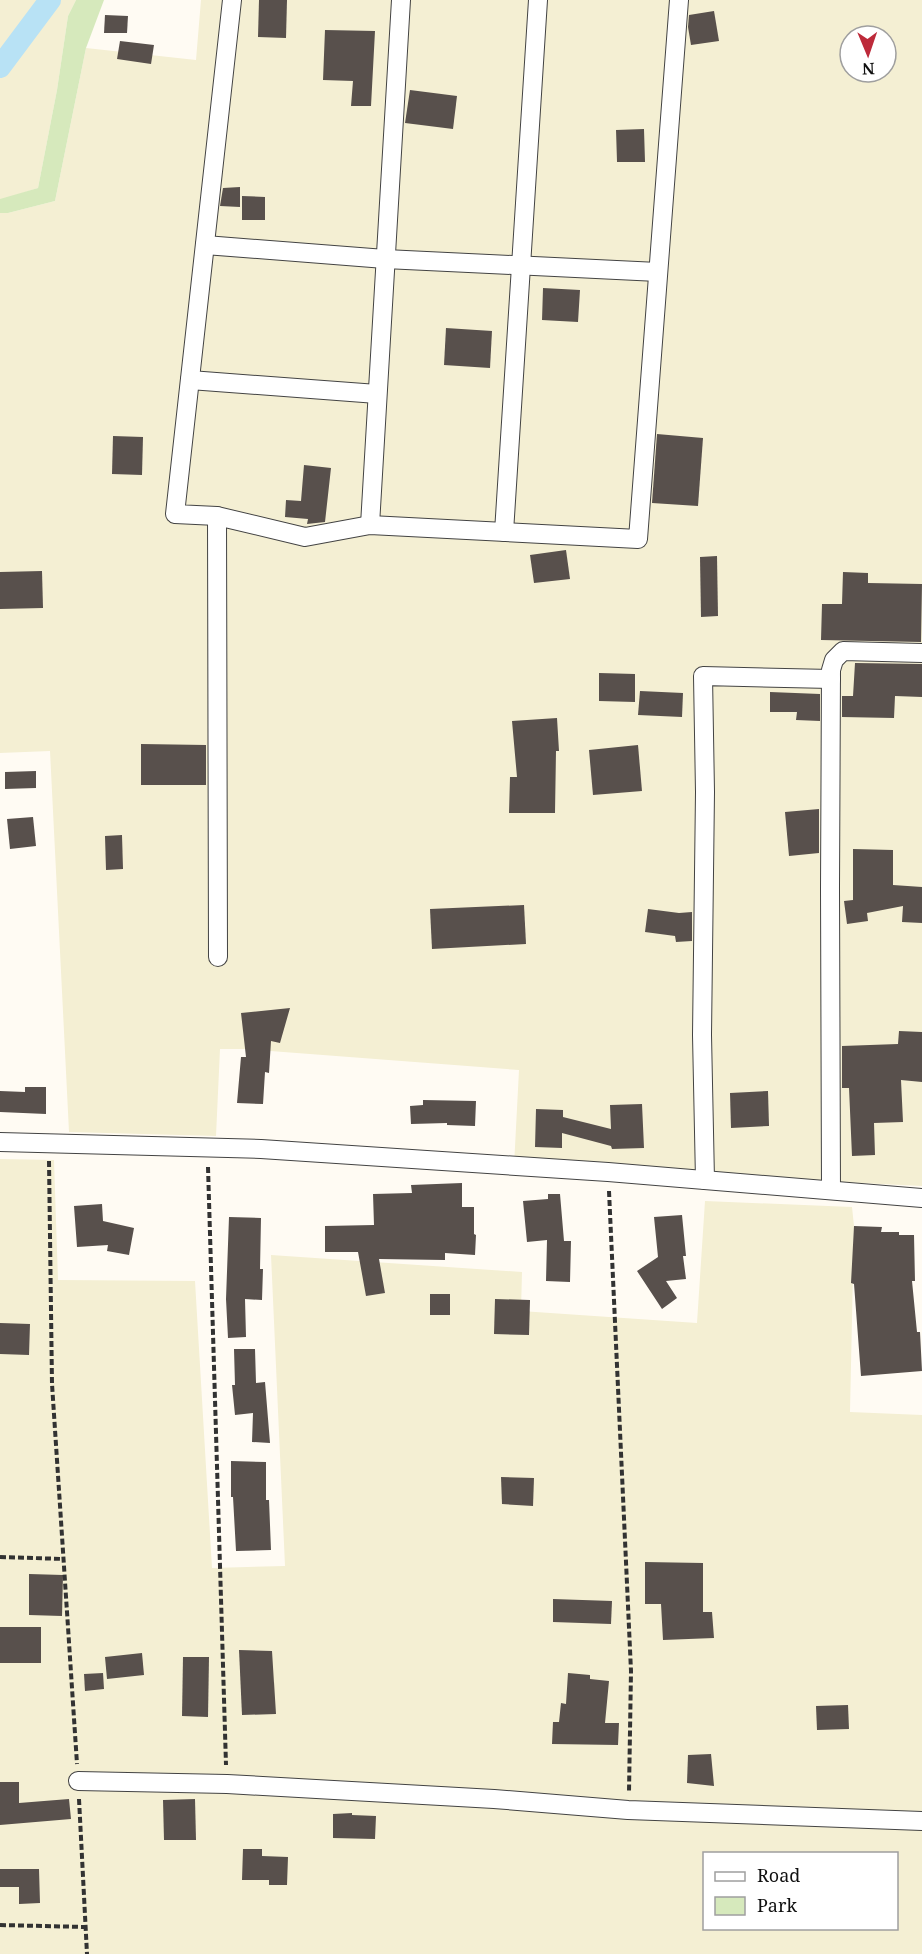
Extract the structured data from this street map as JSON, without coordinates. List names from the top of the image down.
{
  "legend": ["Road", "Park"],
  "north": "bottom"
}
